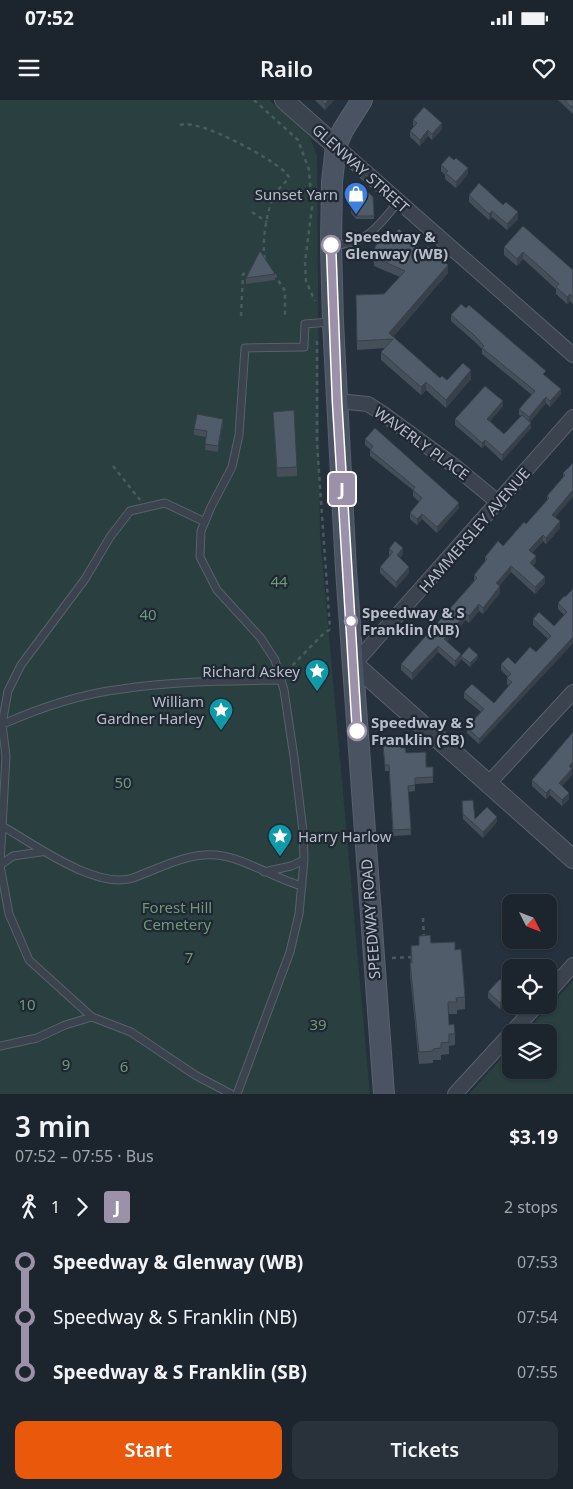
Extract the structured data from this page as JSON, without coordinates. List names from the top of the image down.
{
  "streets": {
    "main road": ["SPEEDWAY ROAD"],
    "street": ["GLENWAY STREET", "WAVERLY PLACE", "HAMMERSLEY AVENUE"]
  },
  "crossings": [
    ["GLENWAY STREET", "SPEEDWAY ROAD"],
    ["WAVERLY PLACE", "HAMMERSLEY AVENUE"],
    ["WAVERLY PLACE", "SPEEDWAY ROAD"],
    ["HAMMERSLEY AVENUE", "SPEEDWAY ROAD"]
  ],
  "parks": [
    "44",
    "40",
    "50",
    "Forest Hill Cemetery",
    "7",
    "10",
    "39",
    "9",
    "6"
  ],
  "places": {
    "shop": ["Sunset Yarn"],
    "other": ["Speedway & Glenway (WB)", "Speedway & S Franklin (NB)", "Speedway & S Franklin (SB)"],
    "place": ["Richard Askey", "William Gardner Harley", "Harry Harlow"]
  },
  "lines": ["bus line J"],
  "north": "bottom right",
  "page": {
    "status": "07:52",
    "header": "Railo",
    "on_map": "J",
    "heading": ["3 min", "07:52 – 07:55 · Bus", "$3.19"],
    "legs": ["1", "J", "2 stops"],
    "list": [
      {
        "name": "Speedway & Glenway (WB)",
        "value": "07:53"
      },
      {
        "name": "Speedway & S Franklin (NB)",
        "value": "07:54"
      },
      {
        "name": "Speedway & S Franklin (SB)",
        "value": "07:55"
      }
    ],
    "buttons": ["Start", "Tickets"]
  }
}
